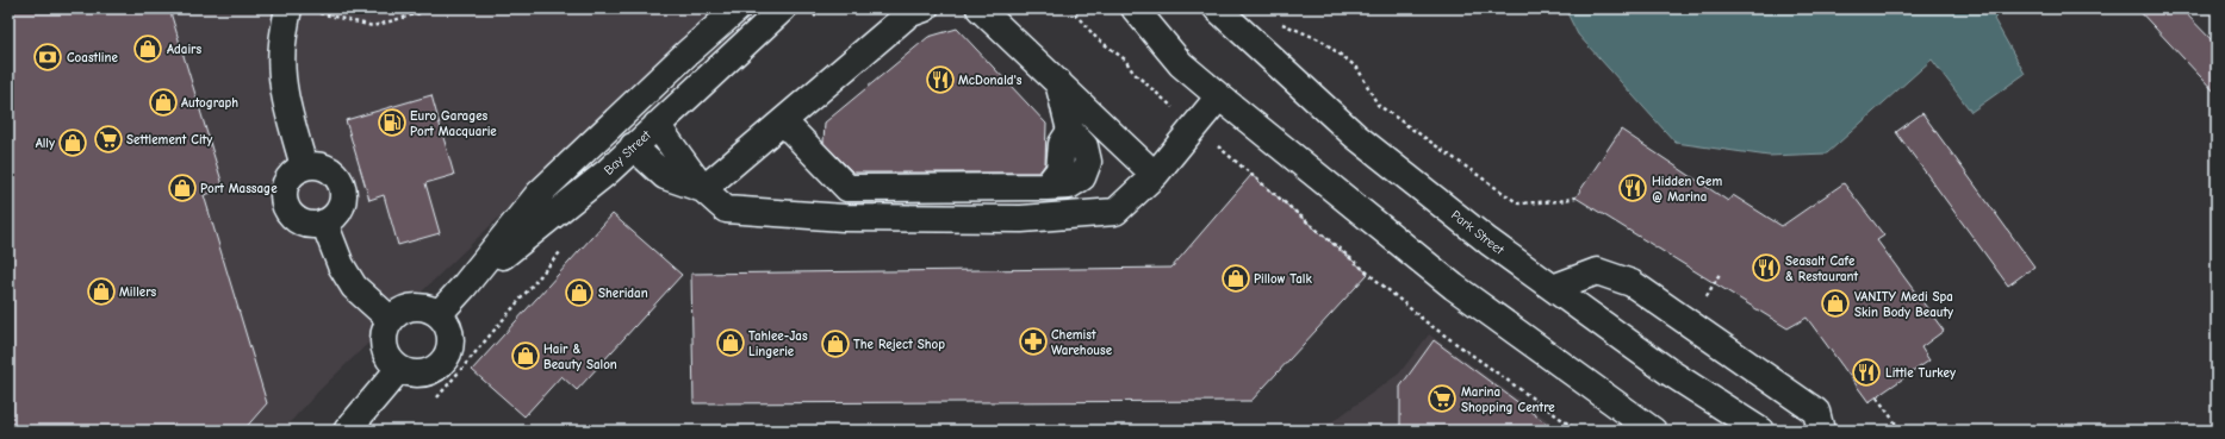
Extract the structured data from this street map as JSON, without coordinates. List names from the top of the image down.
{
  "streets": {
    "street": ["Bay Street", "Park Street"]
  },
  "places": {
    "shop": [
      "Adairs",
      "Autograph",
      "Ally",
      "Port Massage",
      "Pillow Talk",
      "Millers",
      "Sheridan",
      "VANITY Medi Spa Skin Body Beauty",
      "Tahlee-Jas Lingerie",
      "The Reject Shop",
      "Hair & Beauty Salon"
    ],
    "bank": ["Coastline"],
    "restaurant": [
      "McDonald's",
      "Hidden Gem @ Marina",
      "Seasalt Cafe & Restaurant",
      "Little Turkey"
    ],
    "fuel station": ["Euro Garages Port Macquarie"],
    "supermarket": ["Settlement City", "Marina Shopping Centre"],
    "pharmacy": ["Chemist Warehouse"]
  }
}
